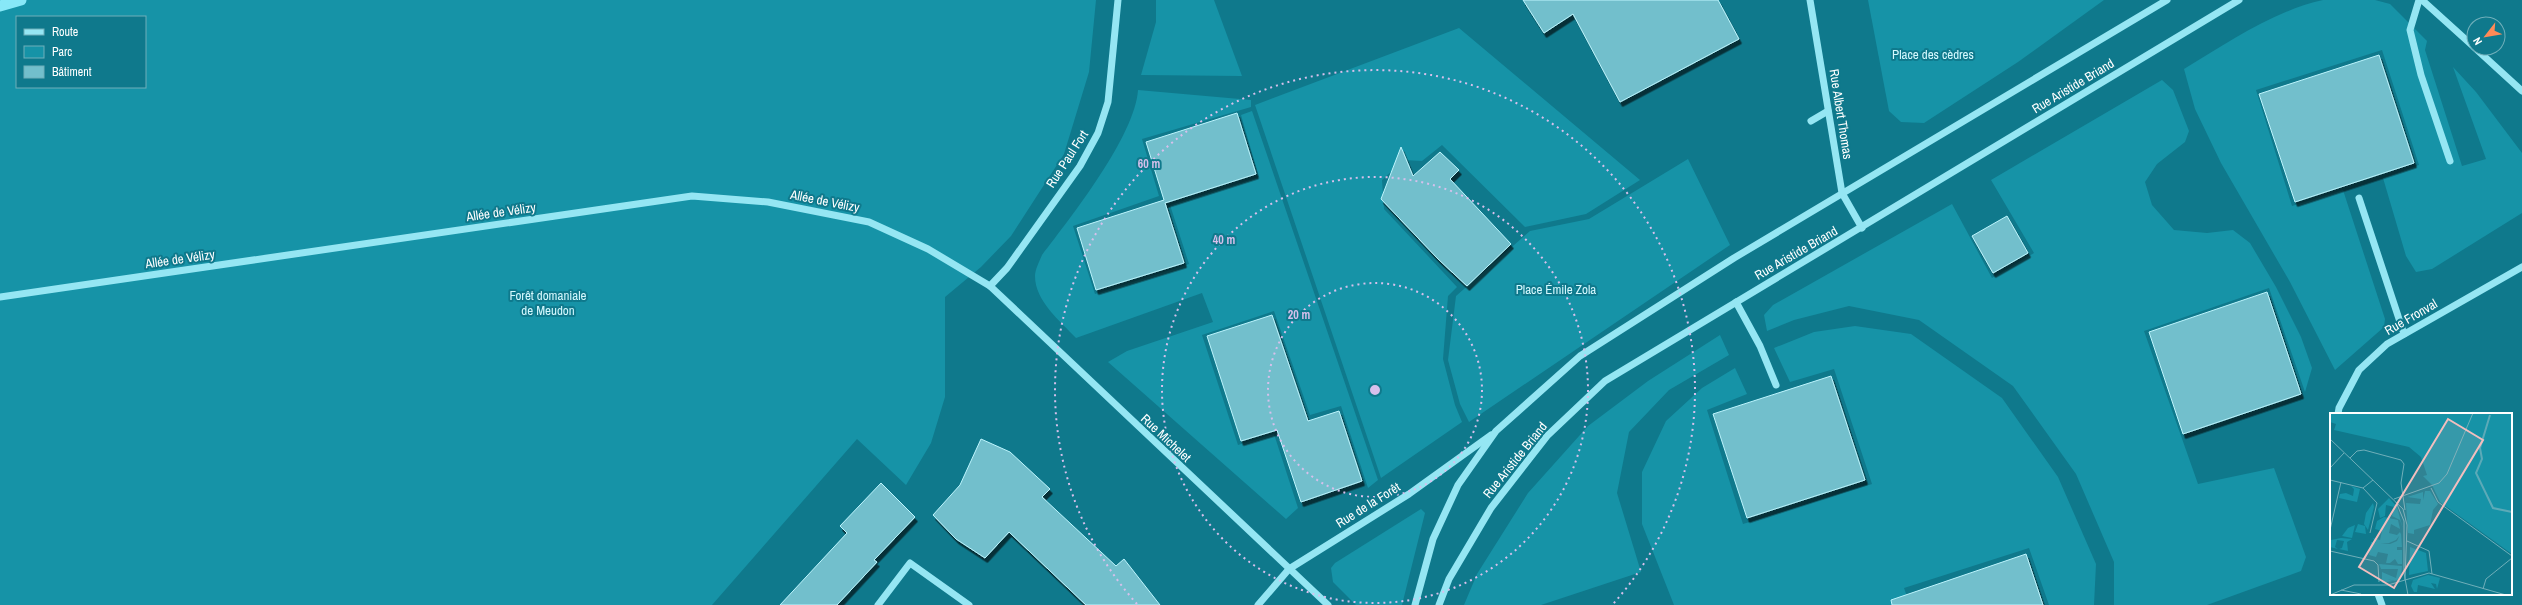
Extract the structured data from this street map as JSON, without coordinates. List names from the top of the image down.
{
  "streets": {
    "street": [
      "Rue Aristide Briand",
      "Rue Albert Thomas",
      "Rue Paul Fort",
      "Allée de Vélizy",
      "Rue Fronval",
      "Rue Michelet",
      "Rue de la Forêt"
    ]
  },
  "crossings": [
    ["Rue Aristide Briand", "Rue Albert Thomas"],
    ["Rue Aristide Briand", "Rue de la Forêt"],
    ["Rue Paul Fort", "Allée de Vélizy"],
    ["Rue Paul Fort", "Rue Michelet"],
    ["Allée de Vélizy", "Rue Michelet"],
    ["Rue Michelet", "Rue de la Forêt"]
  ],
  "parks": ["Place des cèdres", "Place Émile Zola", "Forêt domaniale de Meudon"],
  "legend": ["Route", "Parc", "Bâtiment"],
  "north": "bottom left",
  "rings": ["60 m", "40 m", "20 m"]
}
